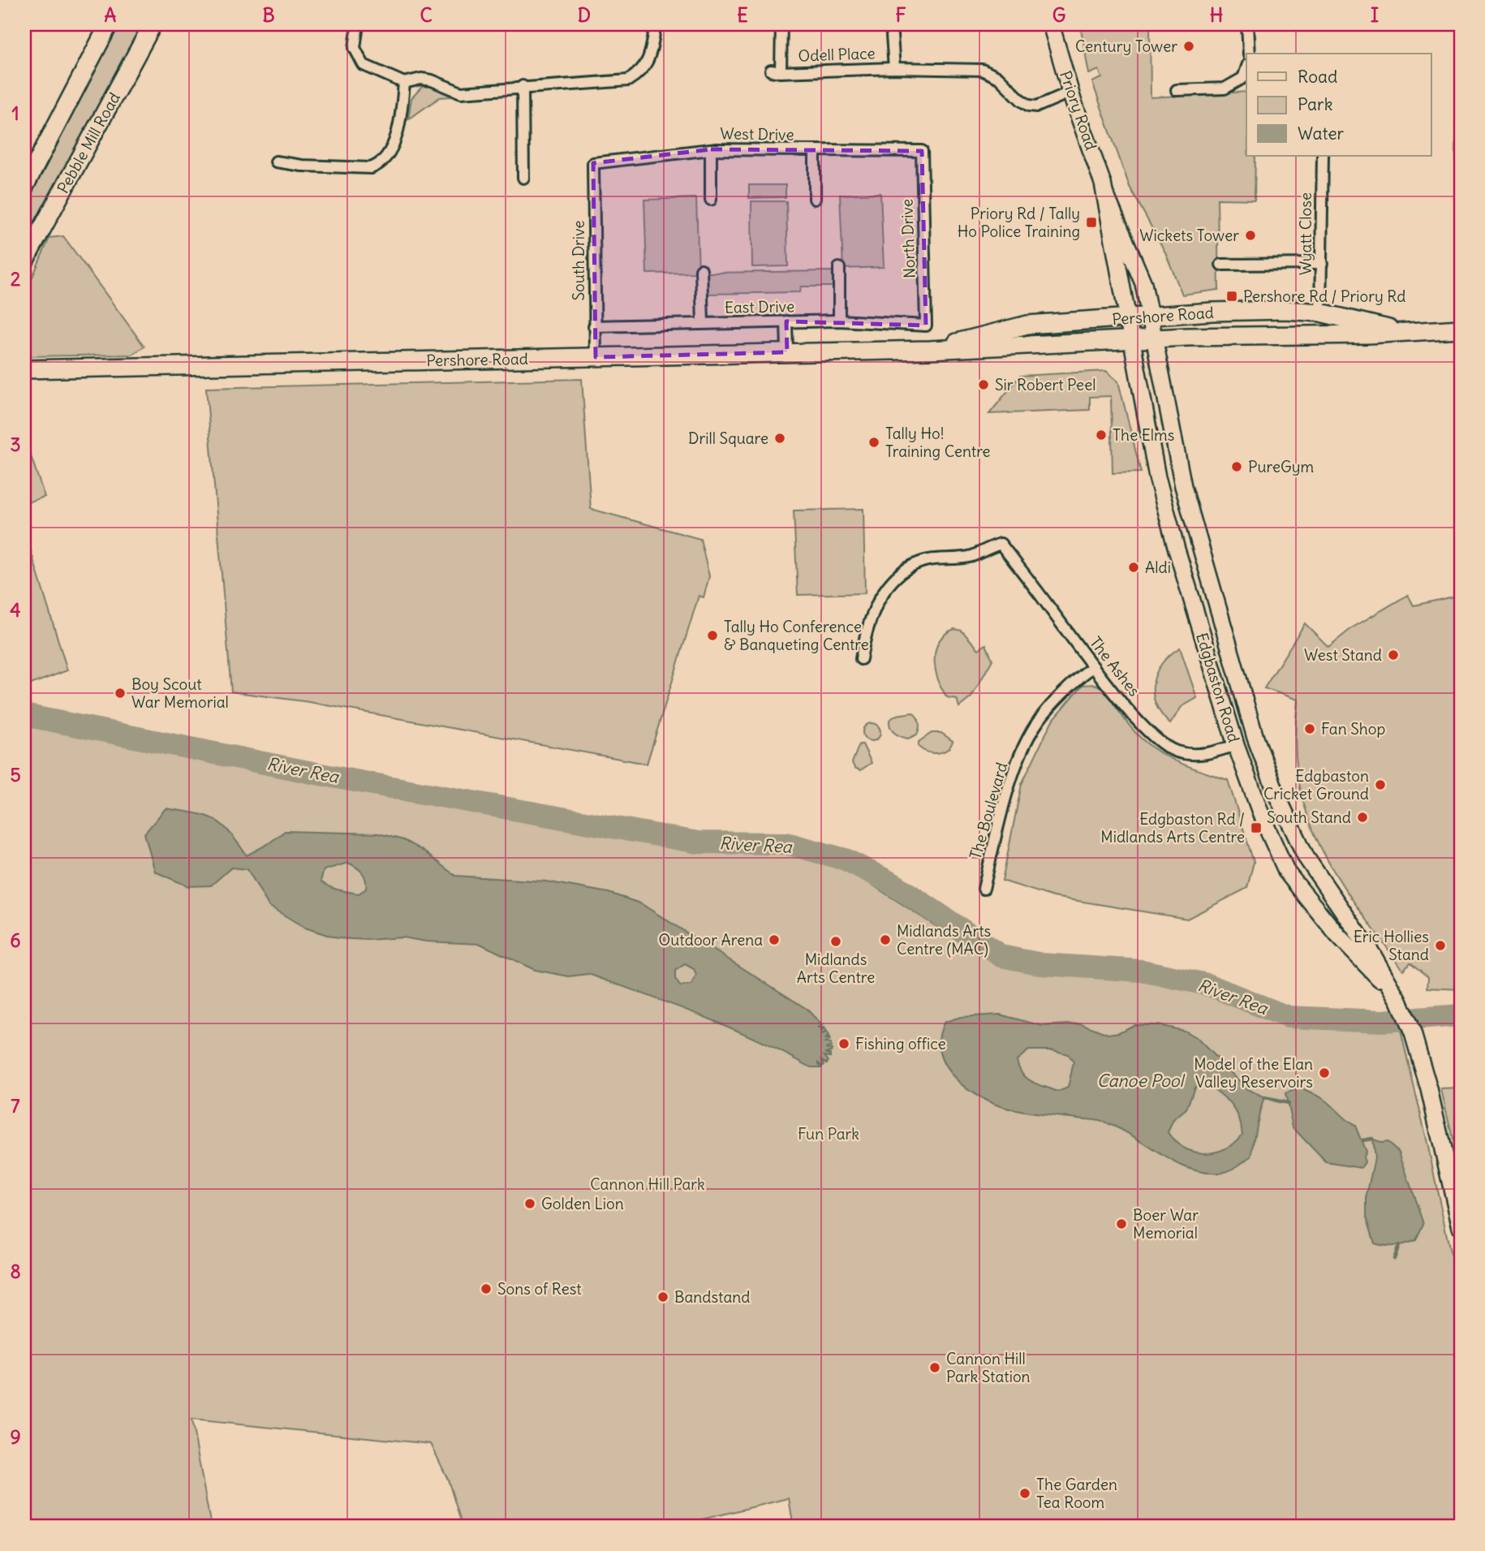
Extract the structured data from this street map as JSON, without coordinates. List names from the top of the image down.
{
  "streets": {
    "main road": [
      "Priory Road",
      "Pebble Mill Road",
      "Pershore Road",
      "Edgbaston Road"
    ],
    "street": [
      "Odell Place",
      "West Drive",
      "Wyatt Close",
      "North Drive",
      "South Drive",
      "East Drive",
      "The Ashes",
      "The Boulevard"
    ]
  },
  "crossings": [
    ["Odell Place", "Priory Road"],
    ["Priory Road", "Pershore Road"],
    ["Priory Road", "Edgbaston Road"],
    ["West Drive", "North Drive"],
    ["West Drive", "South Drive"],
    ["Wyatt Close", "Pershore Road"],
    ["North Drive", "East Drive"],
    ["South Drive", "East Drive"],
    ["South Drive", "Pershore Road"],
    ["Pershore Road", "Edgbaston Road"],
    ["The Ashes", "Edgbaston Road"],
    ["The Ashes", "The Boulevard"]
  ],
  "water": ["River Rea", "Canoe Pool"],
  "parks": ["Fun Park", "Cannon Hill Park"],
  "places": {
    "other": [
      "Century Tower",
      "Wickets Tower",
      "Sir Robert Peel",
      "The Elms",
      "Drill Square",
      "Tally Ho! Training Centre",
      "PureGym",
      "Aldi",
      "Tally Ho Conference & Banqueting Centre",
      "West Stand",
      "Boy Scout War Memorial",
      "Fan Shop",
      "Edgbaston Cricket Ground",
      "South Stand",
      "Outdoor Arena",
      "Midlands Arts Centre (MAC)",
      "Midlands Arts Centre",
      "Eric Hollies Stand",
      "Fishing office",
      "Model of the Elan Valley Reservoirs",
      "Golden Lion",
      "Boer War Memorial",
      "Sons of Rest",
      "Bandstand",
      "Cannon Hill Park Station",
      "The Garden Tea Room"
    ],
    "transit": ["Priory Rd / Tally Ho Police Training", "Pershore Rd / Priory Rd", "Edgbaston Rd / Midlands Arts Centre"]
  },
  "legend": ["Road", "Park", "Water"],
  "grid": {
    "columns": [
      "A",
      "B",
      "C",
      "D",
      "E",
      "F",
      "G",
      "H",
      "I"
    ],
    "rows": [
      "1",
      "2",
      "3",
      "4",
      "5",
      "6",
      "7",
      "8",
      "9"
    ]
  }
}
